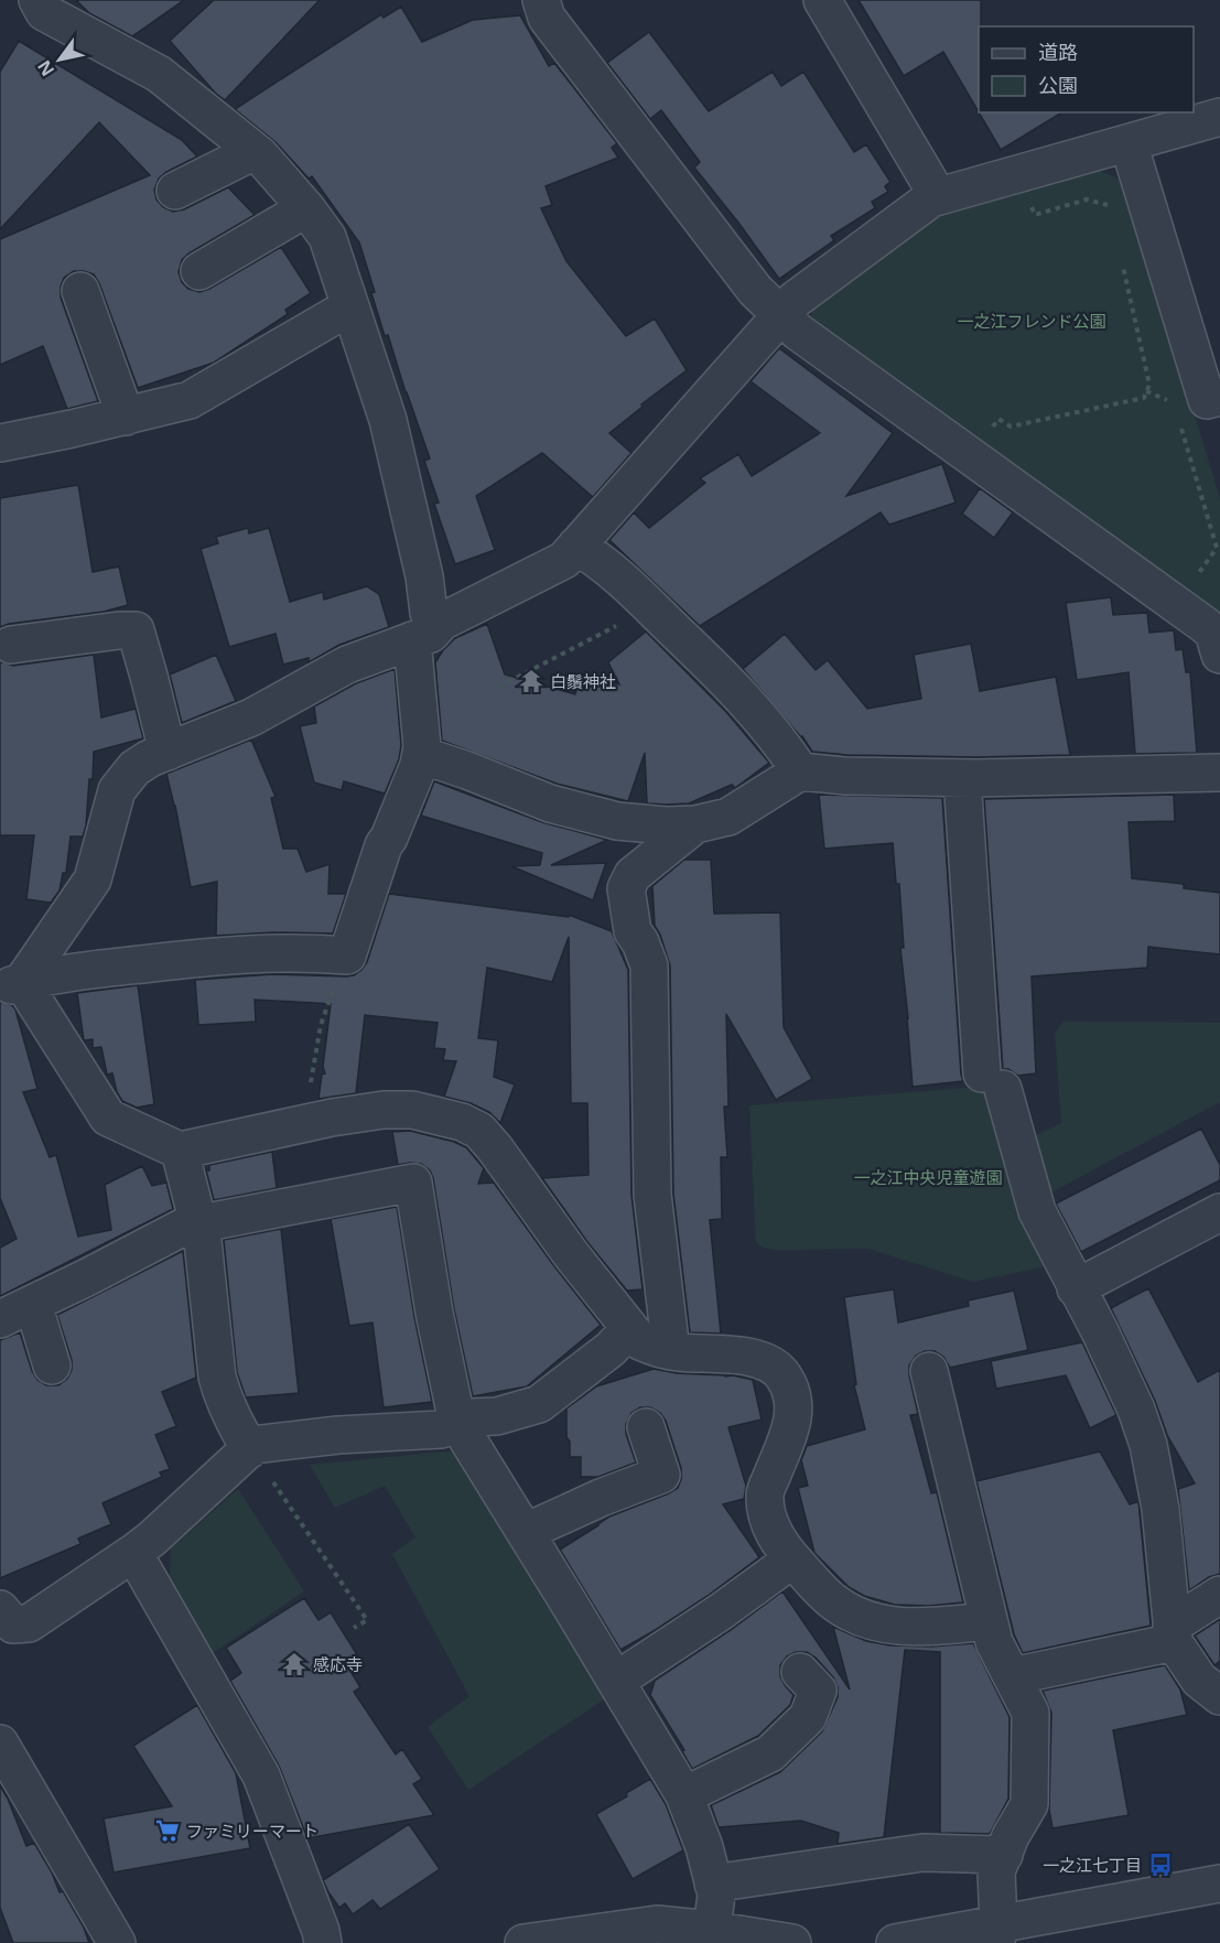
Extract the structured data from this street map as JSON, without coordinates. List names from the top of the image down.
{
  "parks": ["一之江フレンド公園", "一之江中央児童遊園"],
  "places": {
    "temple": ["白鬚神社", "感応寺"],
    "supermarket": ["ファミリーマート"],
    "bus stop": ["一之江七丁目"]
  },
  "legend": ["道路", "公園"],
  "north": "bottom left"
}
